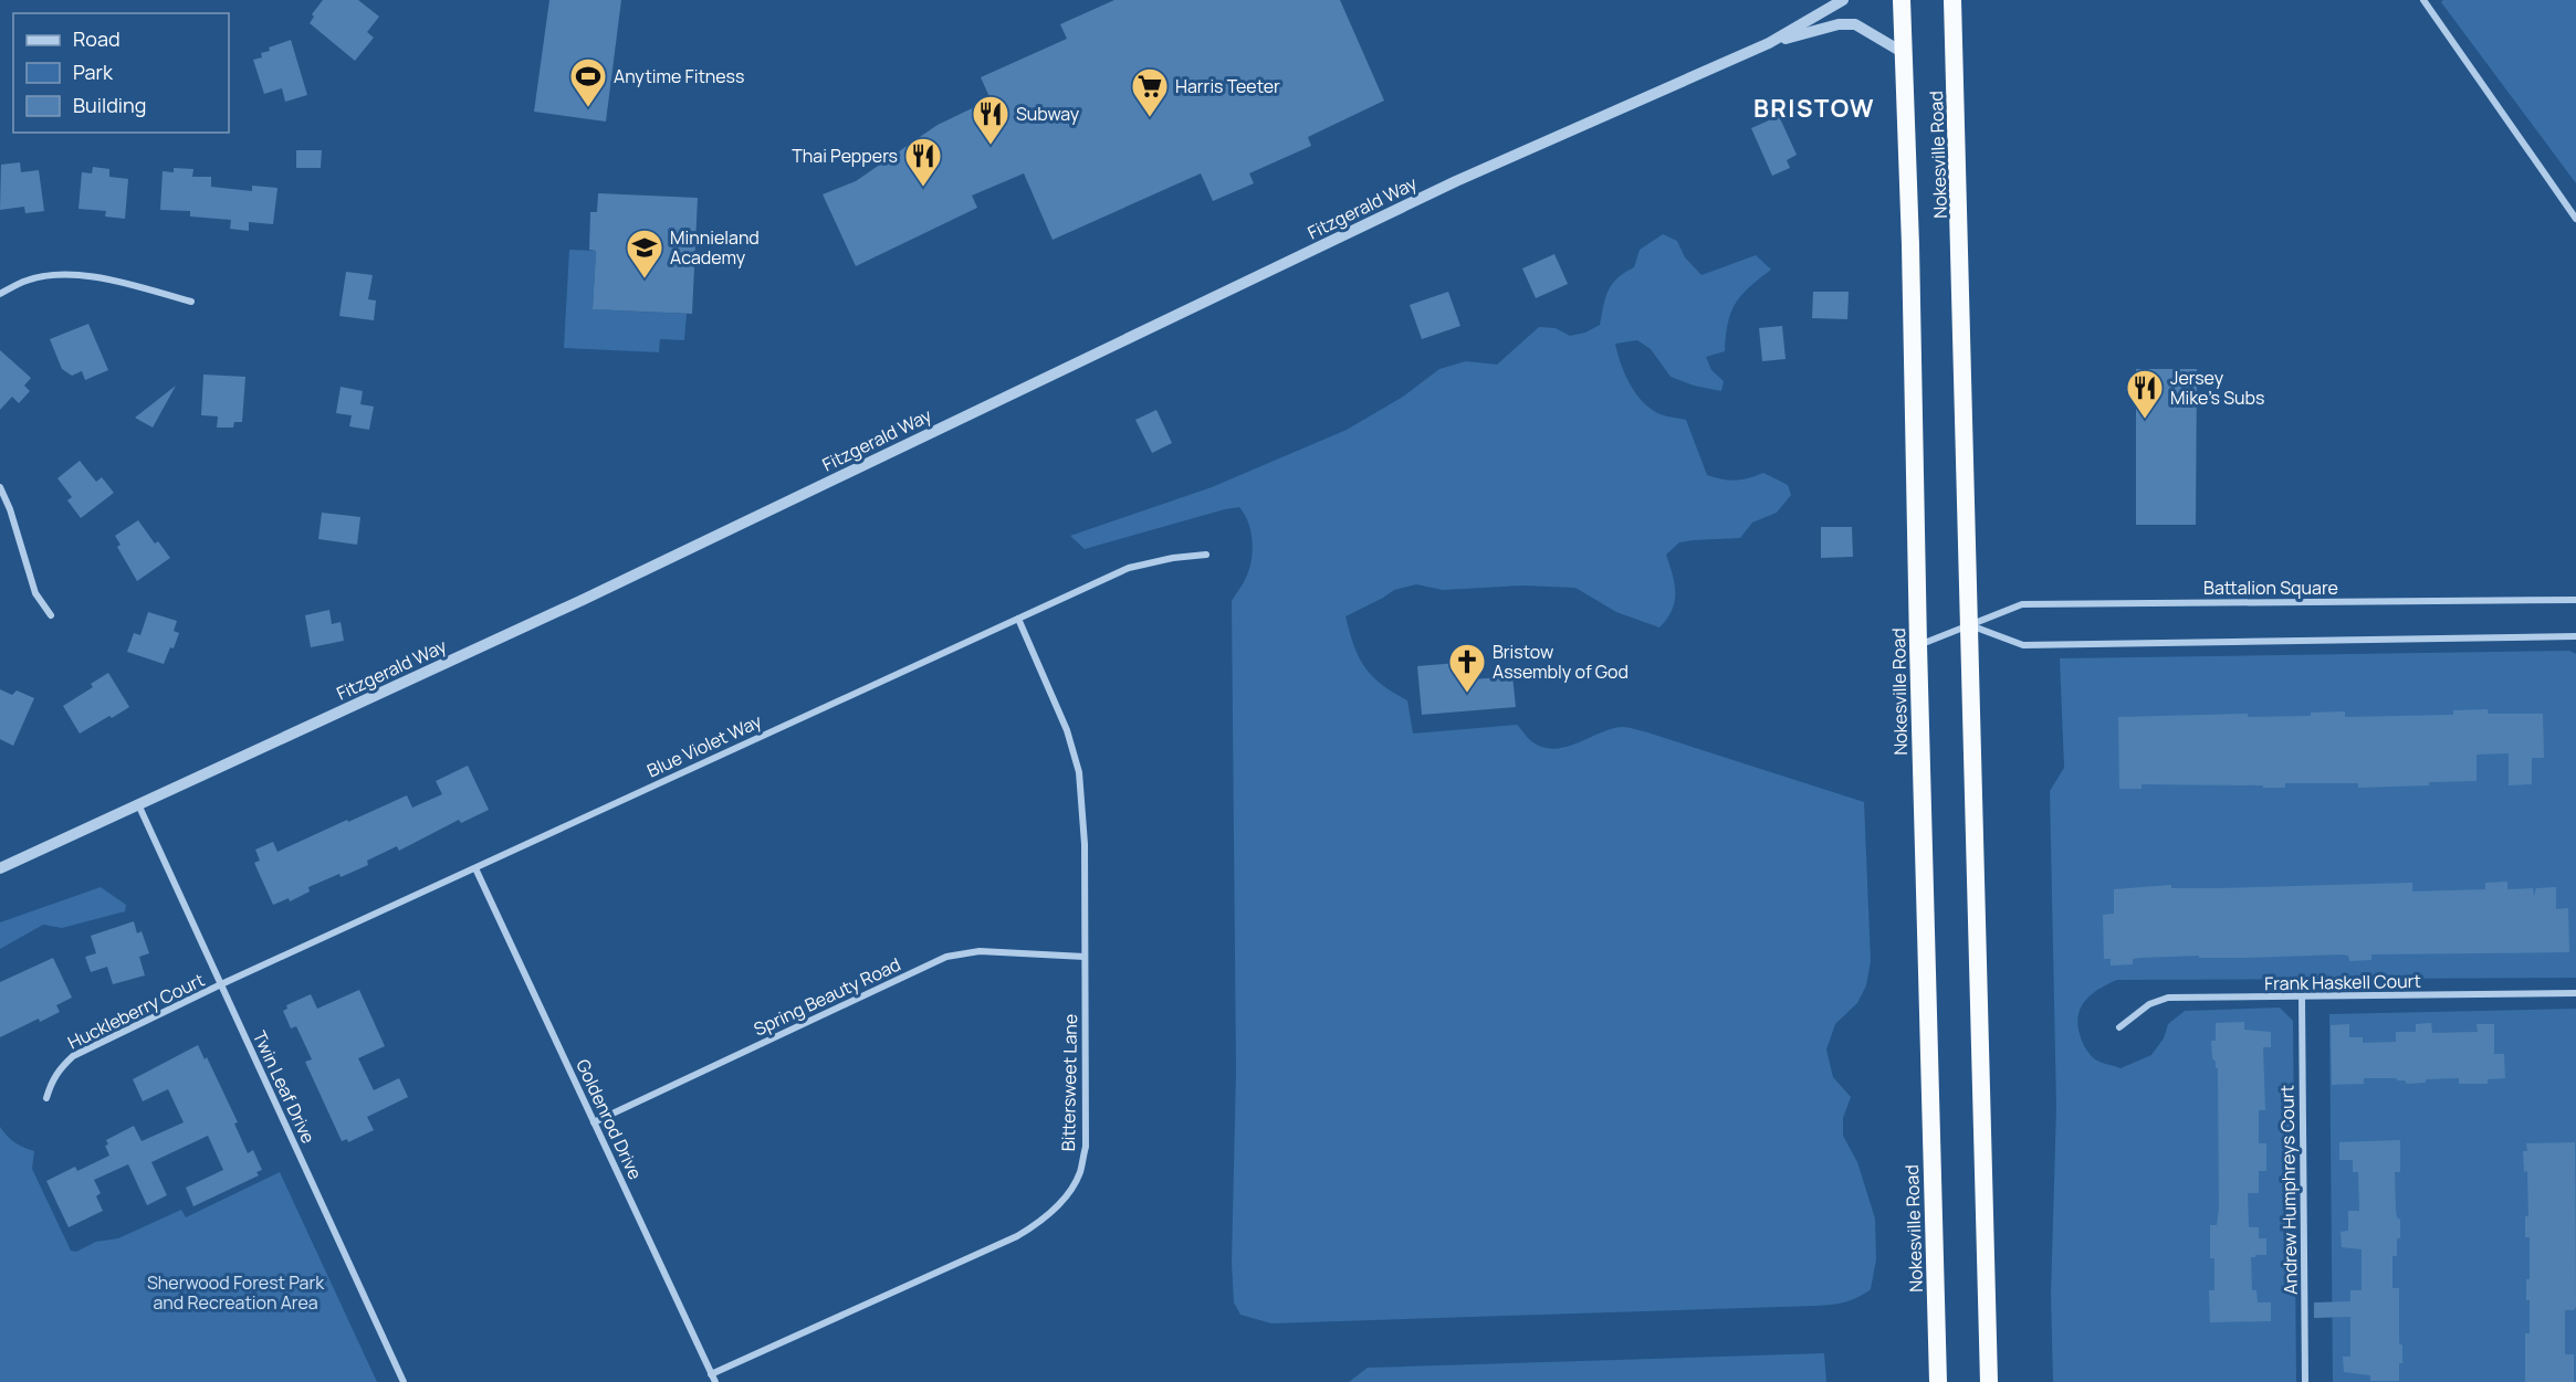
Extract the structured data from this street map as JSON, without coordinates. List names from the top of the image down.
{
  "streets": {
    "highway": ["Nokesville Road"],
    "street": [
      "Fitzgerald Way",
      "Battalion Square",
      "Blue Violet Way",
      "Frank Haskell Court",
      "Spring Beauty Road",
      "Huckleberry Court",
      "Bittersweet Lane",
      "Twin Leaf Drive",
      "Goldenrod Drive",
      "Andrew Humphreys Court"
    ]
  },
  "crossings": [
    ["Nokesville Road", "Fitzgerald Way"],
    ["Nokesville Road", "Battalion Square"],
    ["Fitzgerald Way", "Twin Leaf Drive"],
    ["Blue Violet Way", "Huckleberry Court"],
    ["Blue Violet Way", "Bittersweet Lane"],
    ["Blue Violet Way", "Twin Leaf Drive"],
    ["Blue Violet Way", "Goldenrod Drive"],
    ["Frank Haskell Court", "Andrew Humphreys Court"],
    ["Spring Beauty Road", "Bittersweet Lane"],
    ["Spring Beauty Road", "Goldenrod Drive"],
    ["Huckleberry Court", "Twin Leaf Drive"],
    ["Bittersweet Lane", "Goldenrod Drive"]
  ],
  "districts": ["BRISTOW"],
  "parks": ["Sherwood Forest Park and Recreation Area"],
  "places": {
    "sports": ["Anytime Fitness"],
    "supermarket": ["Harris Teeter"],
    "restaurant": ["Subway", "Thai Peppers", "Jersey Mike's Subs"],
    "school or university": ["Minnieland Academy"],
    "church": ["Bristow Assembly of God"]
  },
  "legend": ["Road", "Park", "Building"]
}
